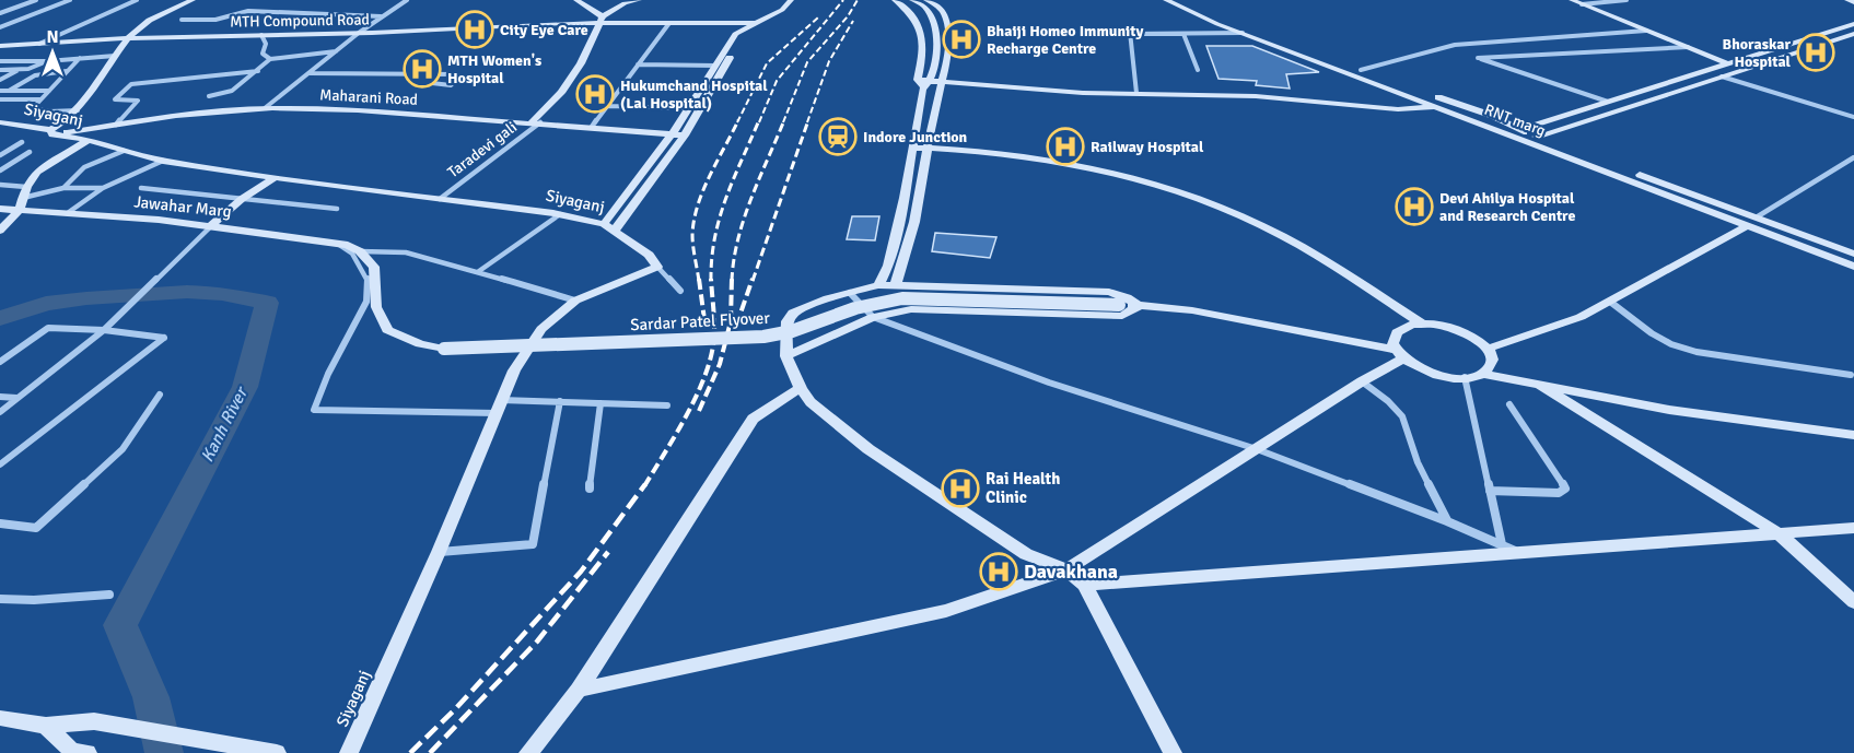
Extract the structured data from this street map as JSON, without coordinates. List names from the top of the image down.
{
  "streets": {
    "street": [
      "MTH Compound Road",
      "Maharani Road",
      "Siyaganj",
      "RNT marg",
      "Taradevi gali",
      "Jawahar Marg",
      "Sardar Patel Flyover"
    ]
  },
  "crossings": [
    ["Maharani Road", "Siyaganj"],
    ["Maharani Road", "Taradevi gali"],
    ["Siyaganj", "Taradevi gali"],
    ["Jawahar Marg", "Sardar Patel Flyover"]
  ],
  "water": ["Kanh River"],
  "places": {
    "hospital": [
      "City Eye Care",
      "Bhaiji Homeo Immunity Recharge Centre",
      "Bhoraskar Hospital",
      "MTH Women's Hospital",
      "Hukumchand Hospital (Lal Hospital)",
      "Railway Hospital",
      "Devi Ahilya Hospital and Research Centre",
      "Rai Health Clinic",
      "Davakhana"
    ],
    "station": ["Indore Junction"]
  },
  "north": "top"
}
